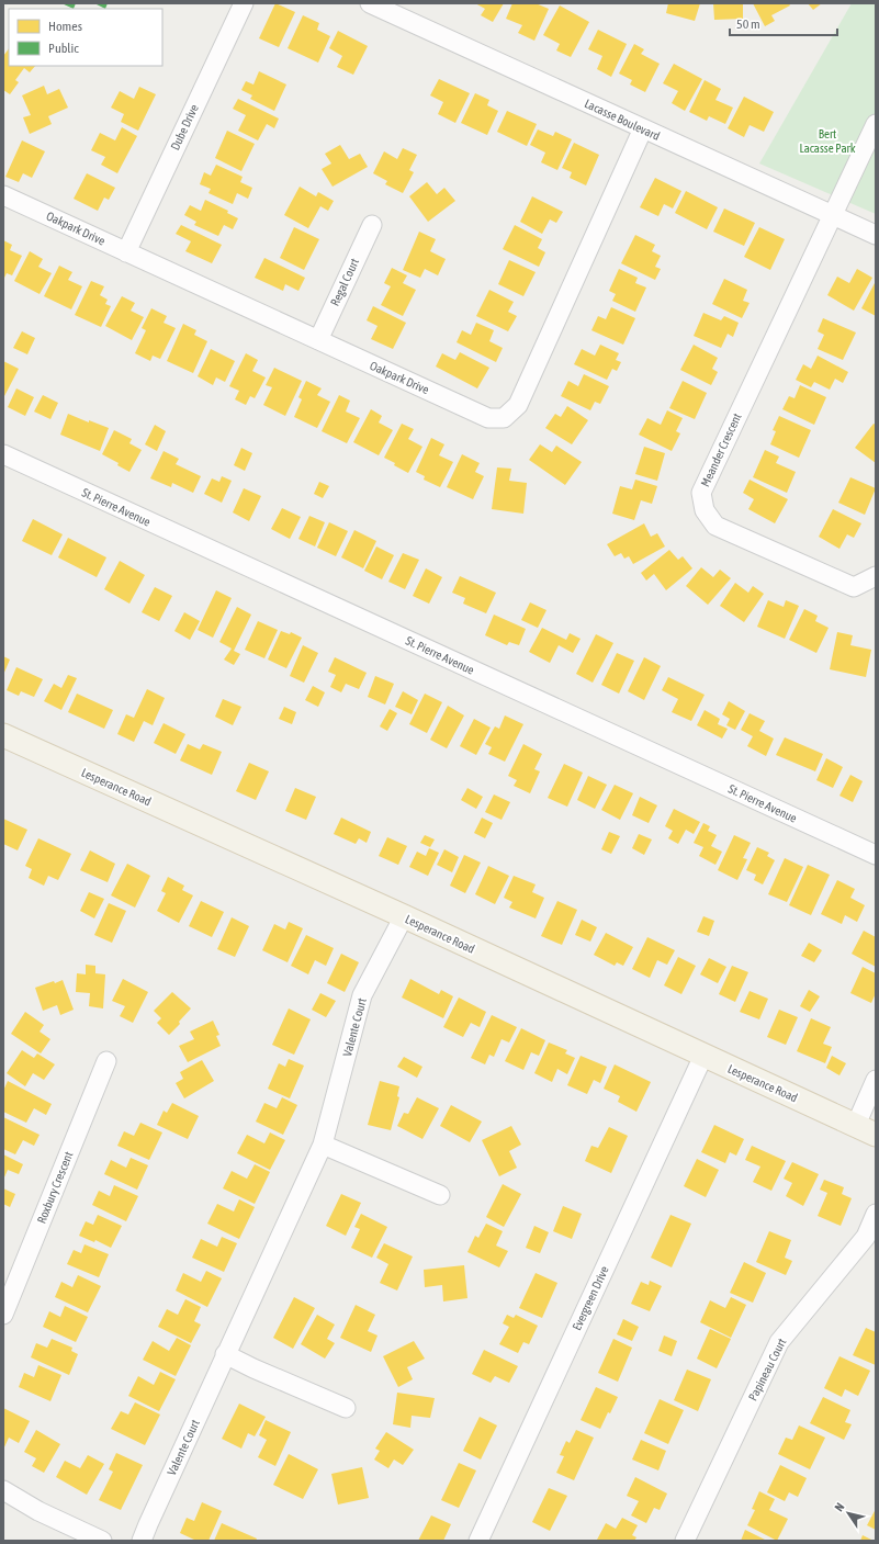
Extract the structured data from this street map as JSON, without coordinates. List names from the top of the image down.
{
  "streets": {
    "main road": ["Lesperance Road"],
    "street": [
      "Lacasse Boulevard",
      "Dube Drive",
      "Oakpark Drive",
      "Regal Court",
      "Meander Crescent",
      "St. Pierre Avenue",
      "Valente Court",
      "Roxbury Crescent",
      "Evergreen Drive",
      "Papineau Court"
    ]
  },
  "crossings": [
    ["Lacasse Boulevard", "Oakpark Drive"],
    ["Lacasse Boulevard", "Meander Crescent"],
    ["Dube Drive", "Oakpark Drive"],
    ["Oakpark Drive", "Regal Court"],
    ["Lesperance Road", "Valente Court"],
    ["Lesperance Road", "Evergreen Drive"]
  ],
  "parks": ["Bert Lacasse Park"],
  "legend": ["Homes", "Public"],
  "scale_bar": "50 m",
  "north": "top left"
}
